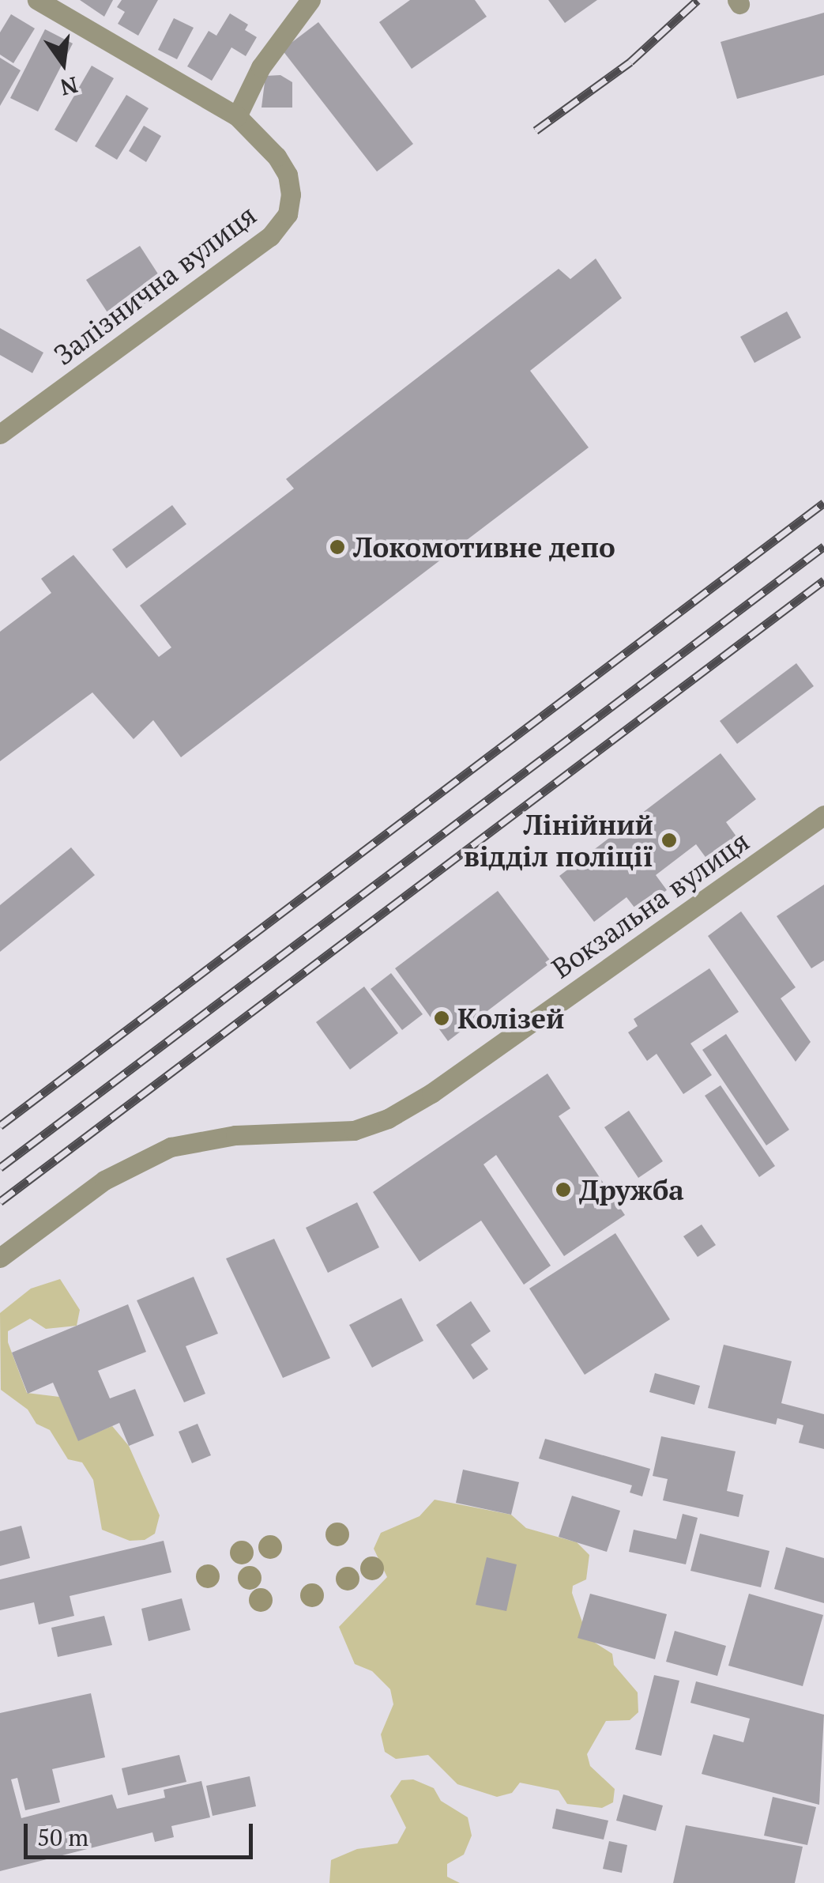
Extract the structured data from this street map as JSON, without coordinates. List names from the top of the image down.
{
  "streets": {
    "street": ["Залізнична вулиця", "Вокзальна вулиця"]
  },
  "places": [
    "Локомотивне депо",
    "Лінійний відділ поліції",
    "Колізей",
    "Дружба"
  ],
  "scale_bar": "50 m",
  "north": "bottom"
}
